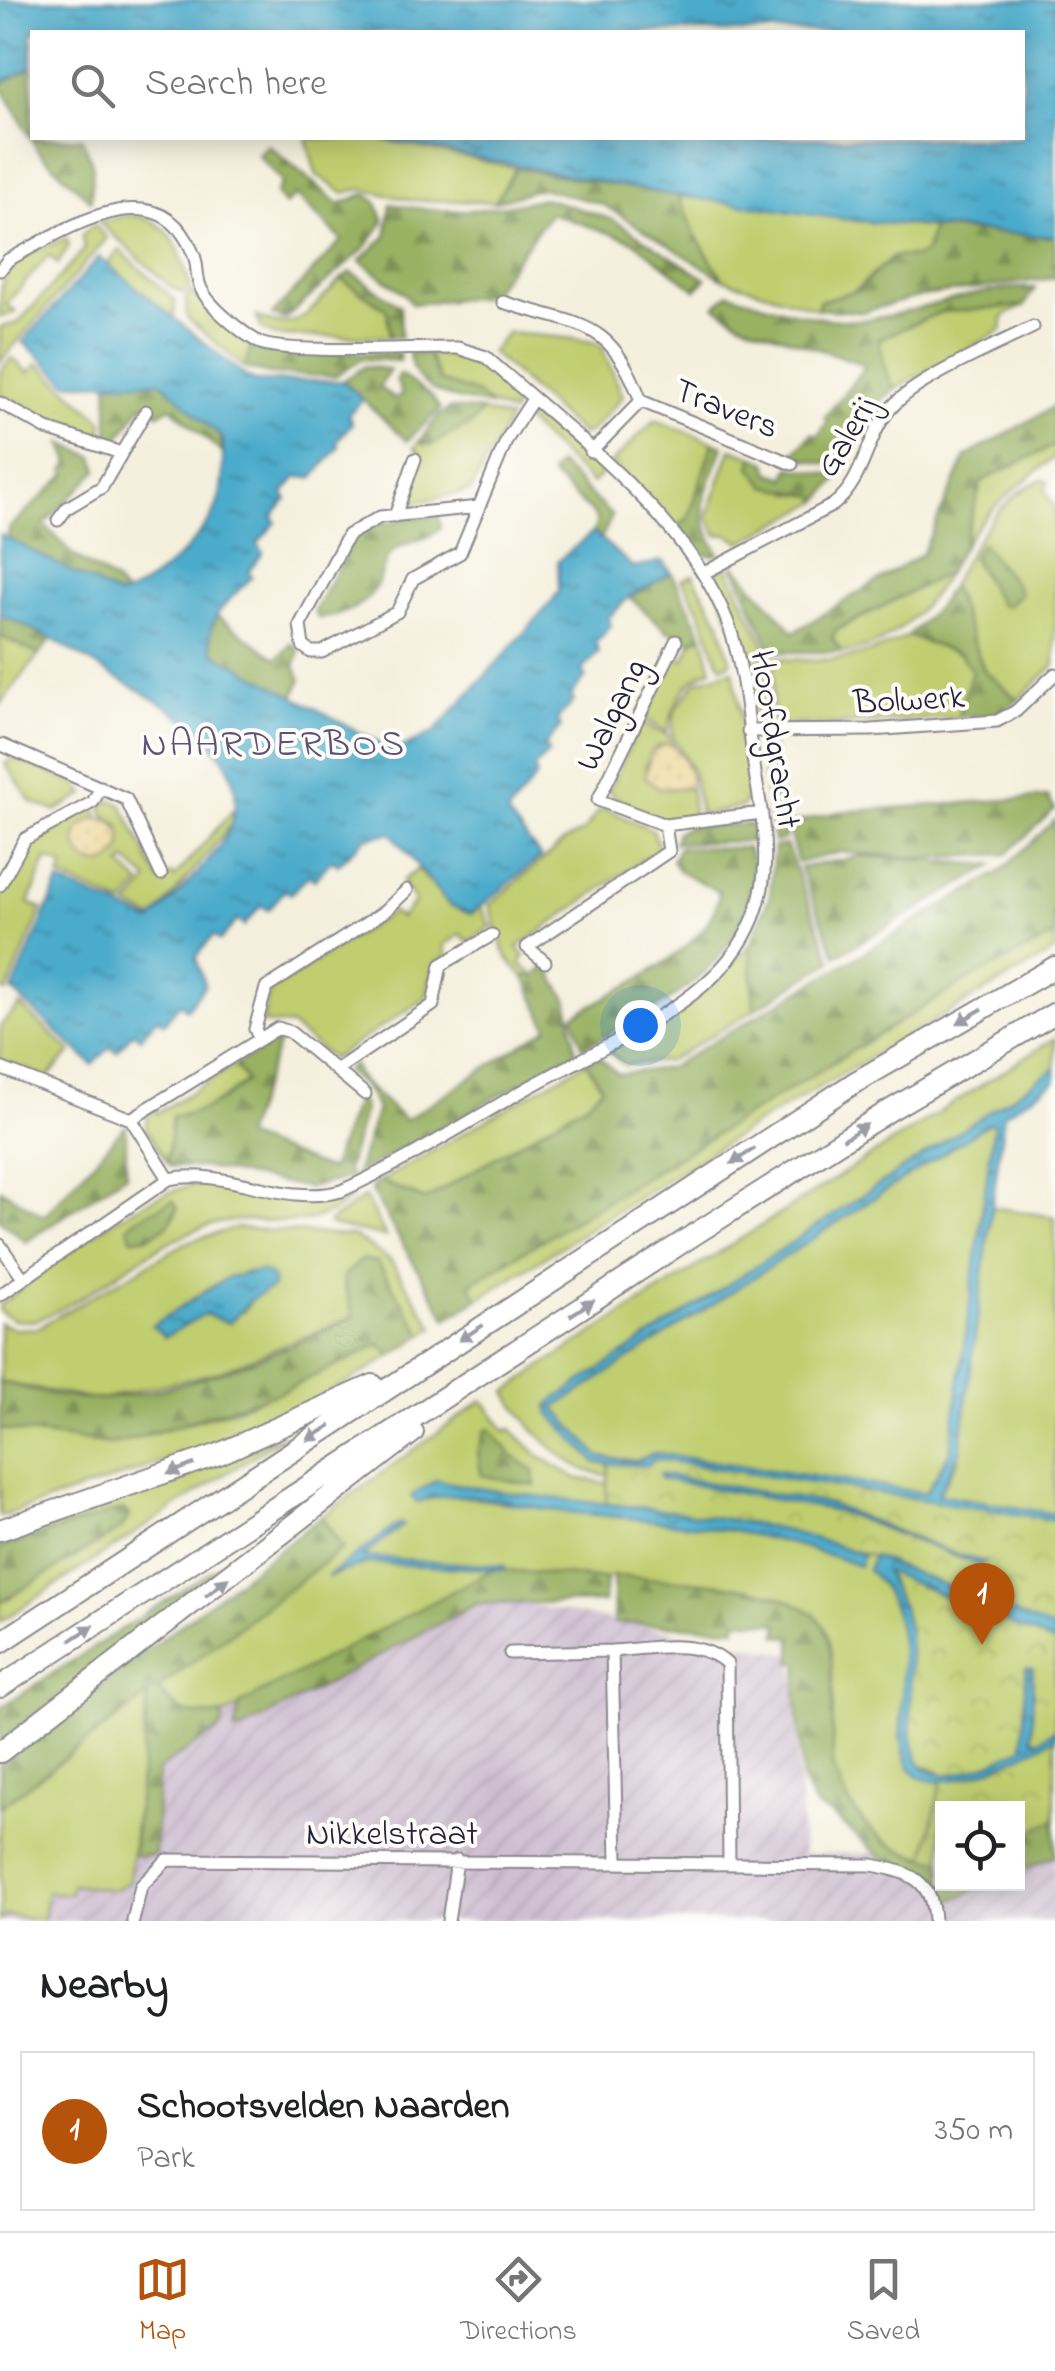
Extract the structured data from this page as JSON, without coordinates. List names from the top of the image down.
{
  "streets": {
    "street": [
      "Travers",
      "Galerij",
      "Bolwerk",
      "Walgang",
      "Hoofdgracht",
      "Nikkelstraat"
    ]
  },
  "crossings": [
    ["Travers", "Hoofdgracht"],
    ["Galerij", "Hoofdgracht"],
    ["Bolwerk", "Hoofdgracht"],
    ["Walgang", "Hoofdgracht"]
  ],
  "districts": ["NAARDERBOS"],
  "page": {
    "search": "Search here",
    "pins": "1",
    "heading": "Nearby",
    "list": [
      {
        "mark": "1",
        "name": "Schootsvelden Naarden",
        "note": "Park",
        "value": "350 m"
      }
    ],
    "nav": ["Map", "Directions", "Saved"]
  }
}
